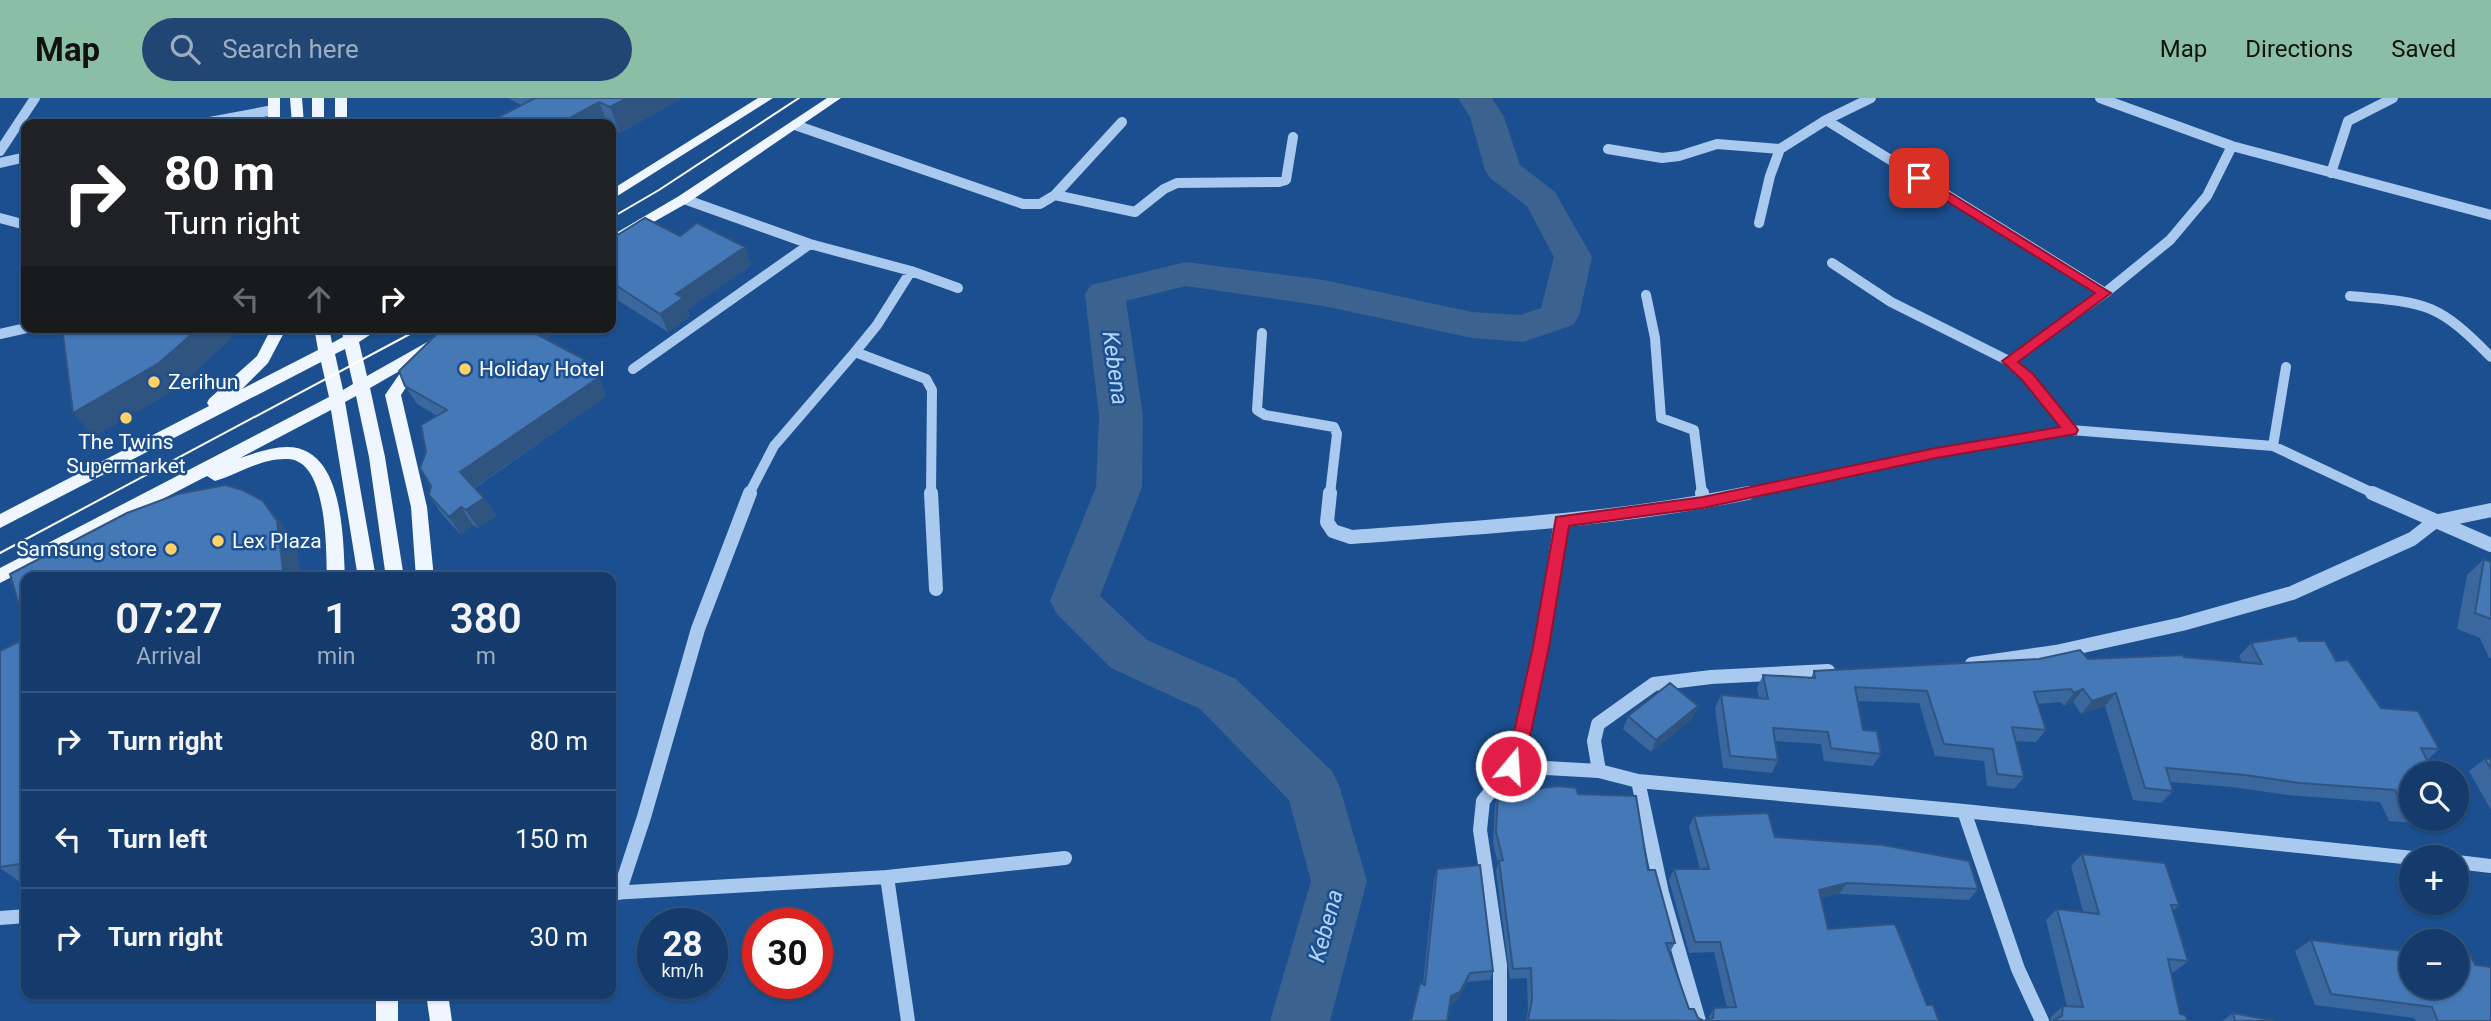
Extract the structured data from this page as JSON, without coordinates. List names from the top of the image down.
{
  "water": ["Kebena"],
  "places": [
    "Holiday Hotel",
    "Zerihun",
    "The Twins Supermarket",
    "Lex Plaza",
    "Samsung store"
  ],
  "page": {
    "header": "Map",
    "search": "Search here",
    "nav": ["Map", "Directions", "Saved"],
    "turn": ["80 m", "Turn right"],
    "eta": [
      "07:27",
      "Arrival",
      "1",
      "min",
      "380",
      "m"
    ],
    "list": [
      {
        "name": "Turn right",
        "value": "80 m"
      },
      {
        "name": "Turn left",
        "value": "150 m"
      },
      {
        "name": "Turn right",
        "value": "30 m"
      }
    ],
    "map_buttons": ["+", "−"],
    "speed": "28 km/h",
    "limit": "30"
  }
}
